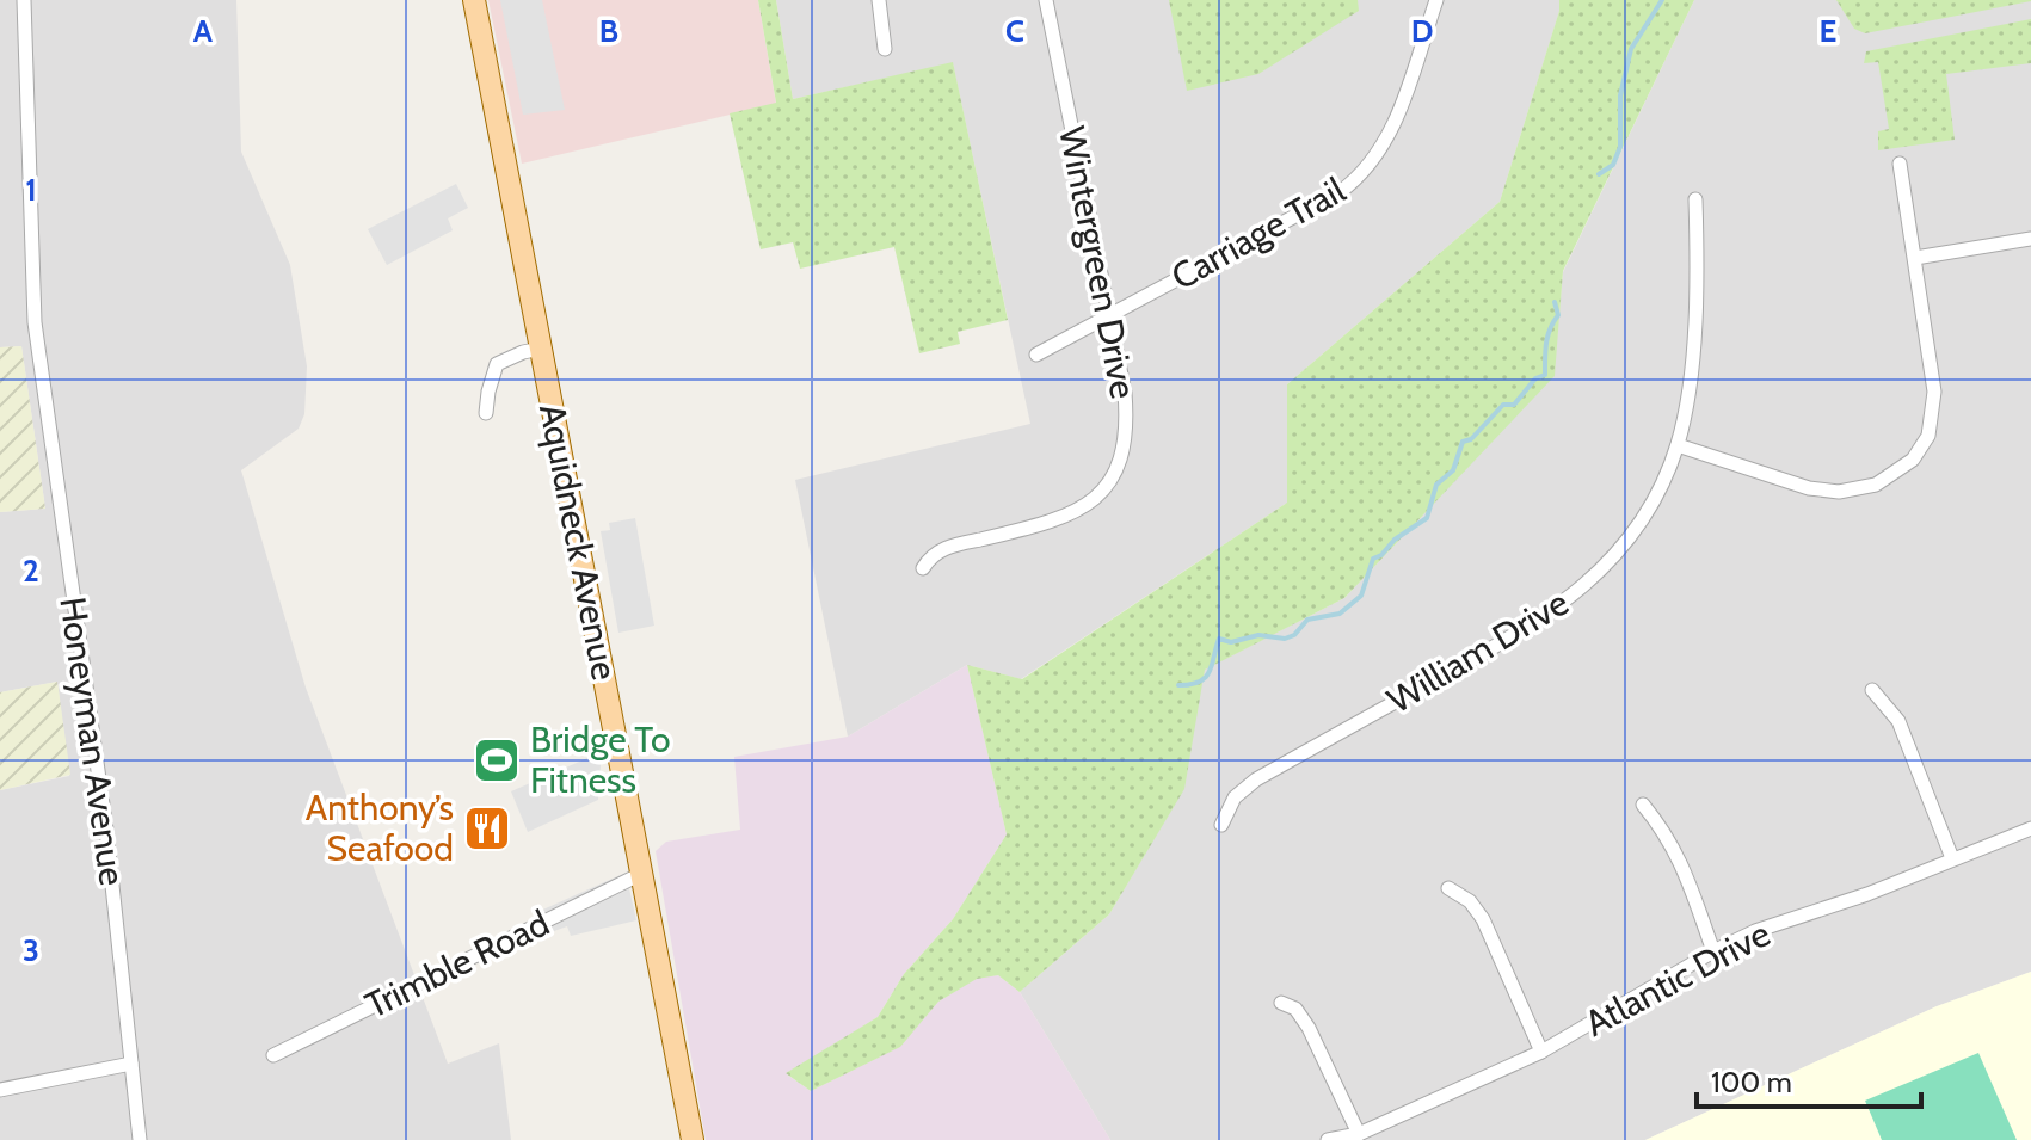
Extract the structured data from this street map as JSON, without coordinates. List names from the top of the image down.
{
  "streets": {
    "main road": ["Aquidneck Avenue"],
    "street": [
      "Carriage Trail",
      "Wintergreen Drive",
      "William Drive",
      "Honeyman Avenue",
      "Trimble Road",
      "Atlantic Drive"
    ]
  },
  "crossings": [
    ["Carriage Trail", "Wintergreen Drive"],
    ["Aquidneck Avenue", "Trimble Road"]
  ],
  "places": {
    "sports": ["Bridge To Fitness"],
    "restaurant": ["Anthony’s Seafood"]
  },
  "scale_bar": "100 m",
  "grid": {
    "columns": [
      "A",
      "B",
      "C",
      "D",
      "E"
    ],
    "rows": ["1", "2", "3"]
  }
}
